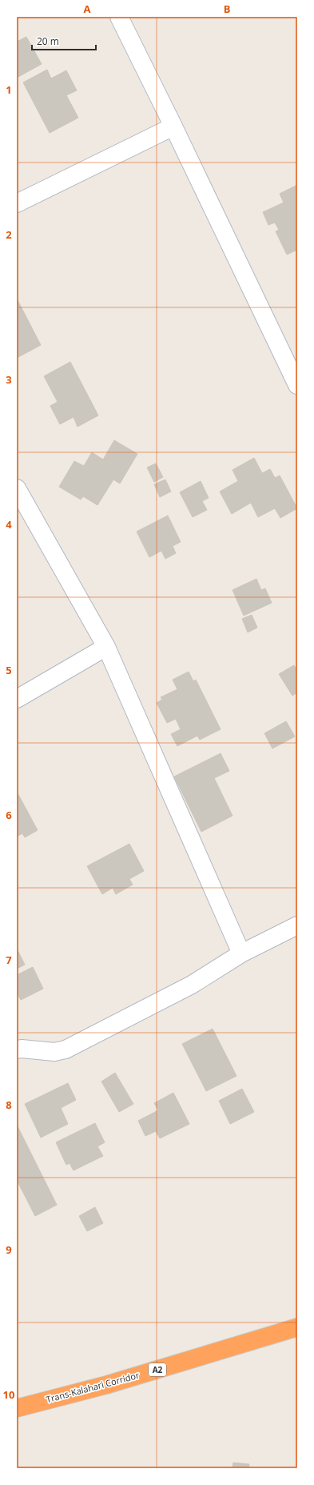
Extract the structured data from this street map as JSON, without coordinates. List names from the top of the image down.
{
  "streets": {
    "highway": ["A2", "Trans-Kalahari Corridor"]
  },
  "scale_bar": "20 m",
  "grid": {
    "columns": ["A", "B"],
    "rows": [
      "1",
      "2",
      "3",
      "4",
      "5",
      "6",
      "7",
      "8",
      "9",
      "10"
    ]
  }
}
